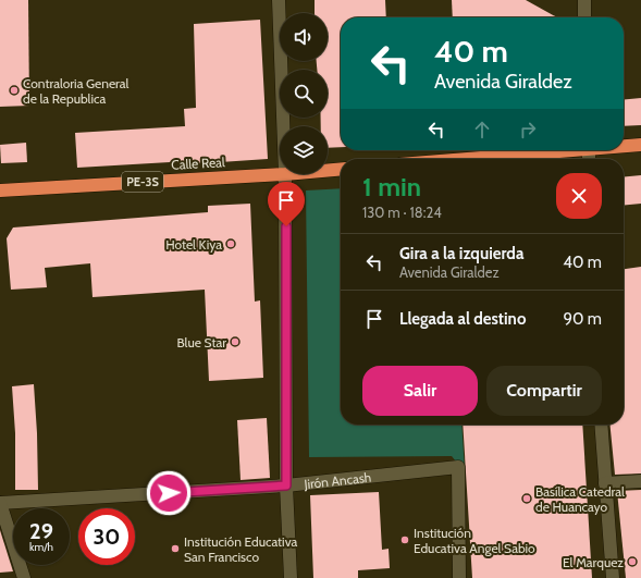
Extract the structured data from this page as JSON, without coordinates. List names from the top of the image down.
{
  "streets": {
    "highway": ["Calle Real", "PE-3S"],
    "street": ["Jirón Ancash"]
  },
  "places": [
    "Contraloria General de la Republica",
    "Hotel Kiya",
    "Blue Star",
    "Basílica Catedral de Huancayo",
    "Institución Educativa Angel Sabio",
    "Institución Educativa San Francisco",
    "El Marquez"
  ],
  "page": {
    "turn": ["40 m", "Avenida Giraldez"],
    "heading": ["1 min", "130 m · 18:24"],
    "list": [
      {
        "name": "Gira a la izquierda",
        "note": "Avenida Giraldez",
        "value": "40 m"
      },
      {
        "name": "Llegada al destino",
        "value": "90 m"
      }
    ],
    "buttons": ["Salir", "Compartir"],
    "speed": "29 km/h",
    "limit": "30"
  }
}
